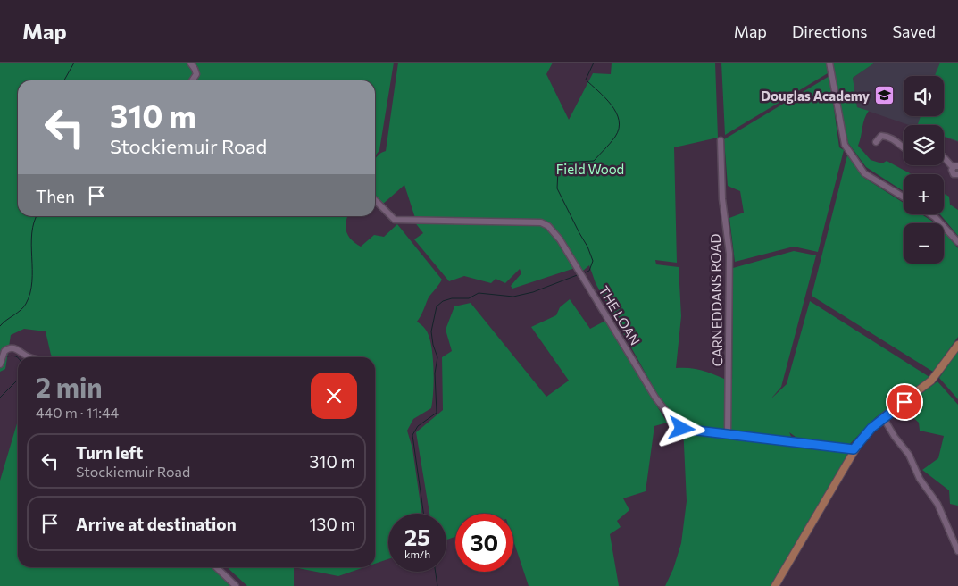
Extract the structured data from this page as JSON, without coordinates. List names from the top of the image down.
{
  "streets": {
    "street": ["CARNEDDANS ROAD", "THE LOAN"]
  },
  "crossings": [
    ["CARNEDDANS ROAD", "THE LOAN"]
  ],
  "parks": ["Field Wood"],
  "places": {
    "school or university": ["Douglas Academy"]
  },
  "page": {
    "header": "Map",
    "nav": ["Map", "Directions", "Saved"],
    "map_buttons": ["+", "−"],
    "turn": ["310 m", "Stockiemuir Road"],
    "then": "Then",
    "heading": ["2 min", "440 m · 11:44"],
    "list": [
      {
        "name": "Turn left",
        "note": "Stockiemuir Road",
        "value": "310 m"
      },
      {
        "name": "Arrive at destination",
        "value": "130 m"
      }
    ],
    "speed": "25 km/h",
    "limit": "30"
  }
}
